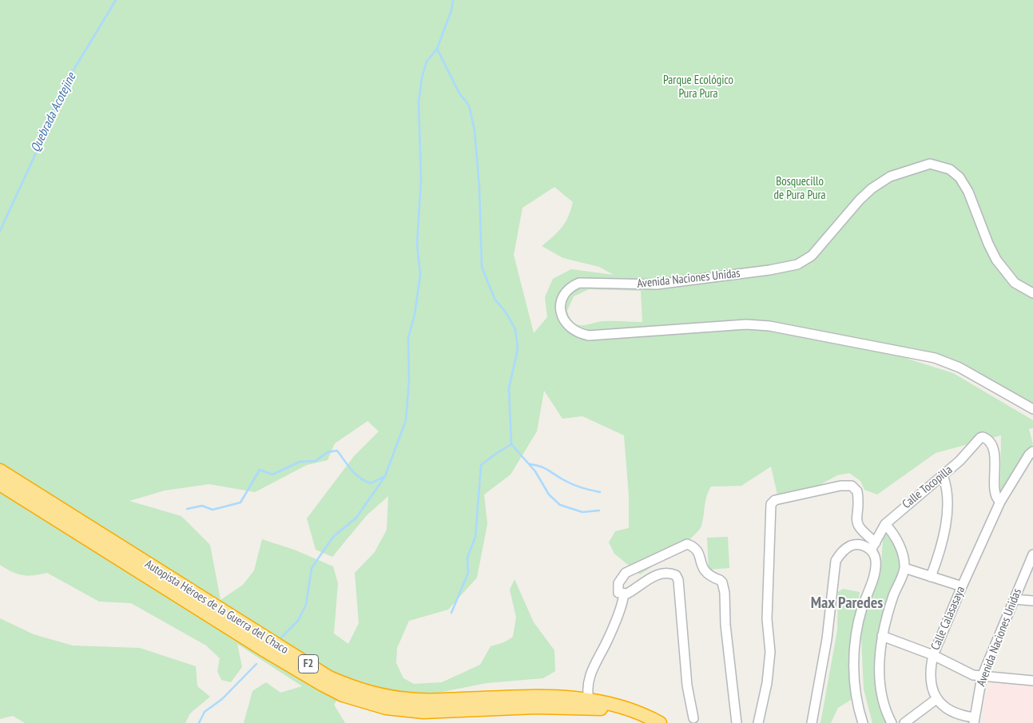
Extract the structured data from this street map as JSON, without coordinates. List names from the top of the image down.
{
  "streets": {
    "highway": ["Autopista Héroes de la Guerra del Chaco", "F2"],
    "street": ["Avenida Naciones Unidas", "Calle Tocopilla", "Calle Calasasaya"]
  },
  "crossings": [
    ["Calle Tocopilla", "Calle Calasasaya"]
  ],
  "districts": ["Max Paredes"],
  "water": ["Quebrada Acotejine"],
  "parks": ["Parque Ecológico Pura Pura", "Bosquecillo de Pura Pura"]
}
